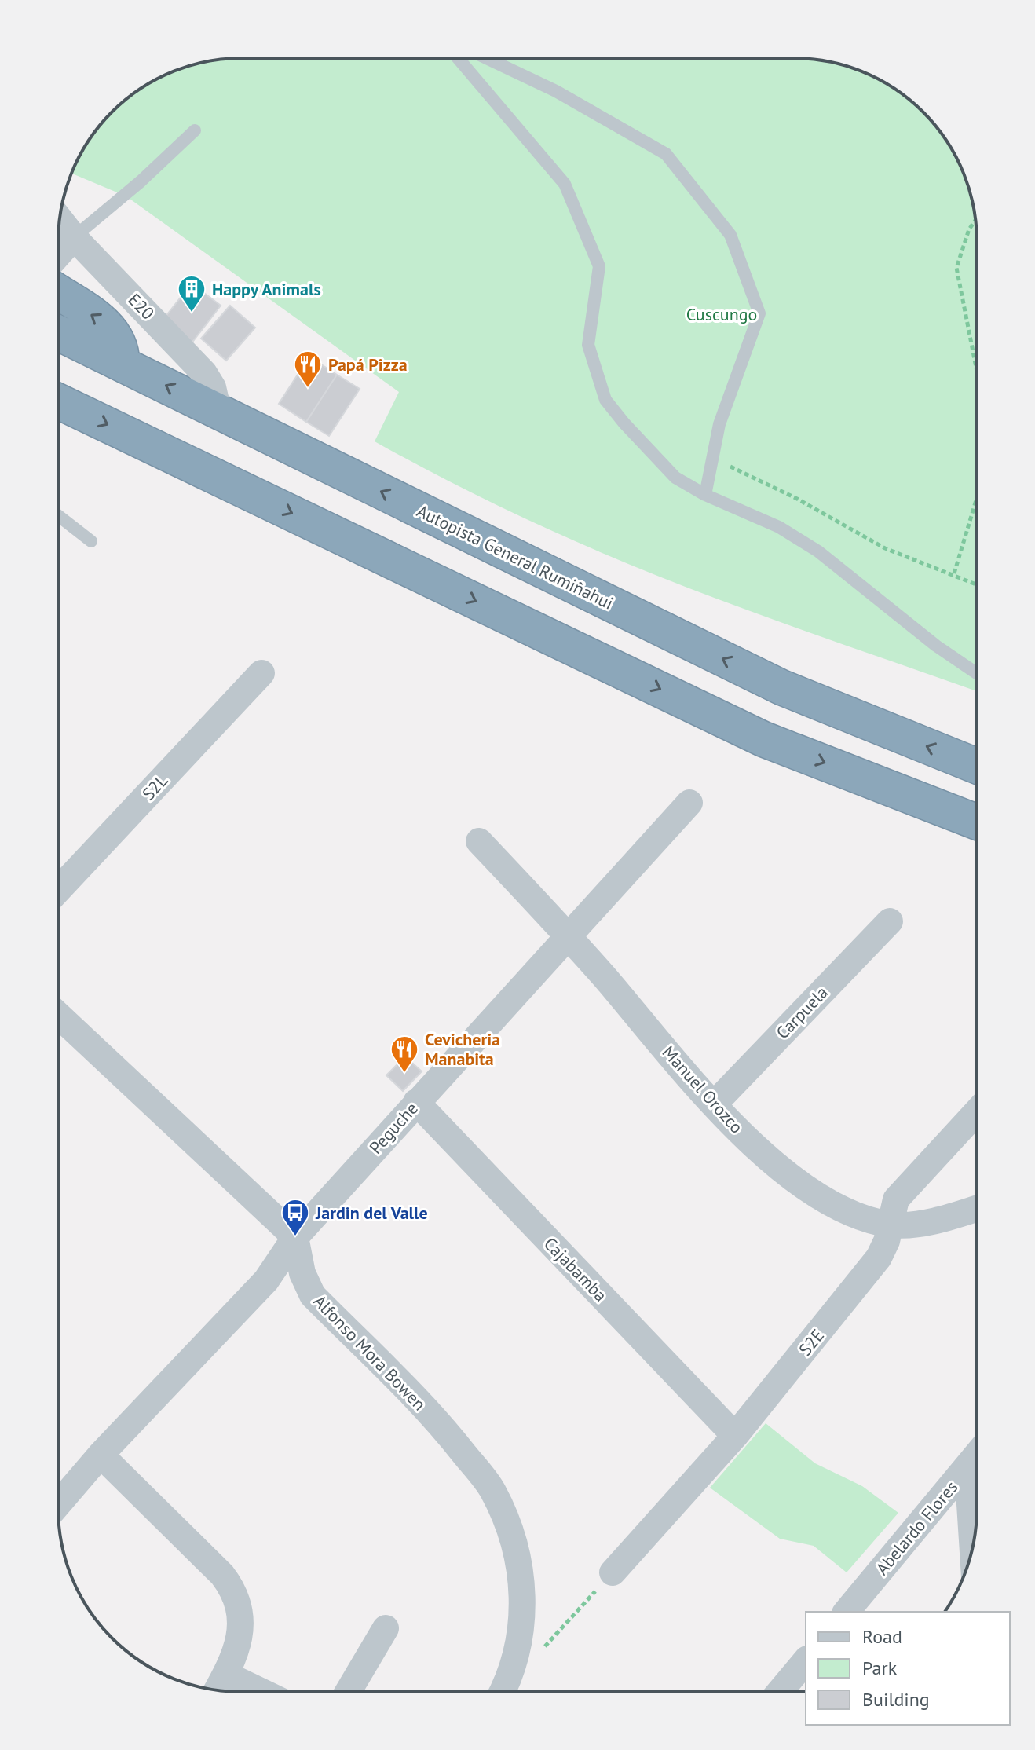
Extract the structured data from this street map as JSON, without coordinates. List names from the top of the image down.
{
  "streets": {
    "highway": ["Autopista General Rumiñahui"],
    "street": [
      "E20",
      "S2L",
      "Carpuela",
      "Manuel Orozco",
      "Peguche",
      "Cajabamba",
      "S2E",
      "Alfonso Mora Bowen",
      "Abelardo Flores"
    ]
  },
  "crossings": [
    ["E20", "Autopista General Rumiñahui"],
    ["Carpuela", "Manuel Orozco"],
    ["Manuel Orozco", "Peguche"],
    ["Manuel Orozco", "S2E"],
    ["Peguche", "Cajabamba"],
    ["Peguche", "Alfonso Mora Bowen"],
    ["Cajabamba", "S2E"]
  ],
  "parks": ["Cuscungo"],
  "places": {
    "building": ["Happy Animals"],
    "restaurant": ["Papá Pizza", "Cevicheria Manabita"],
    "bus stop": ["Jardin del Valle"]
  },
  "legend": ["Road", "Park", "Building"]
}
